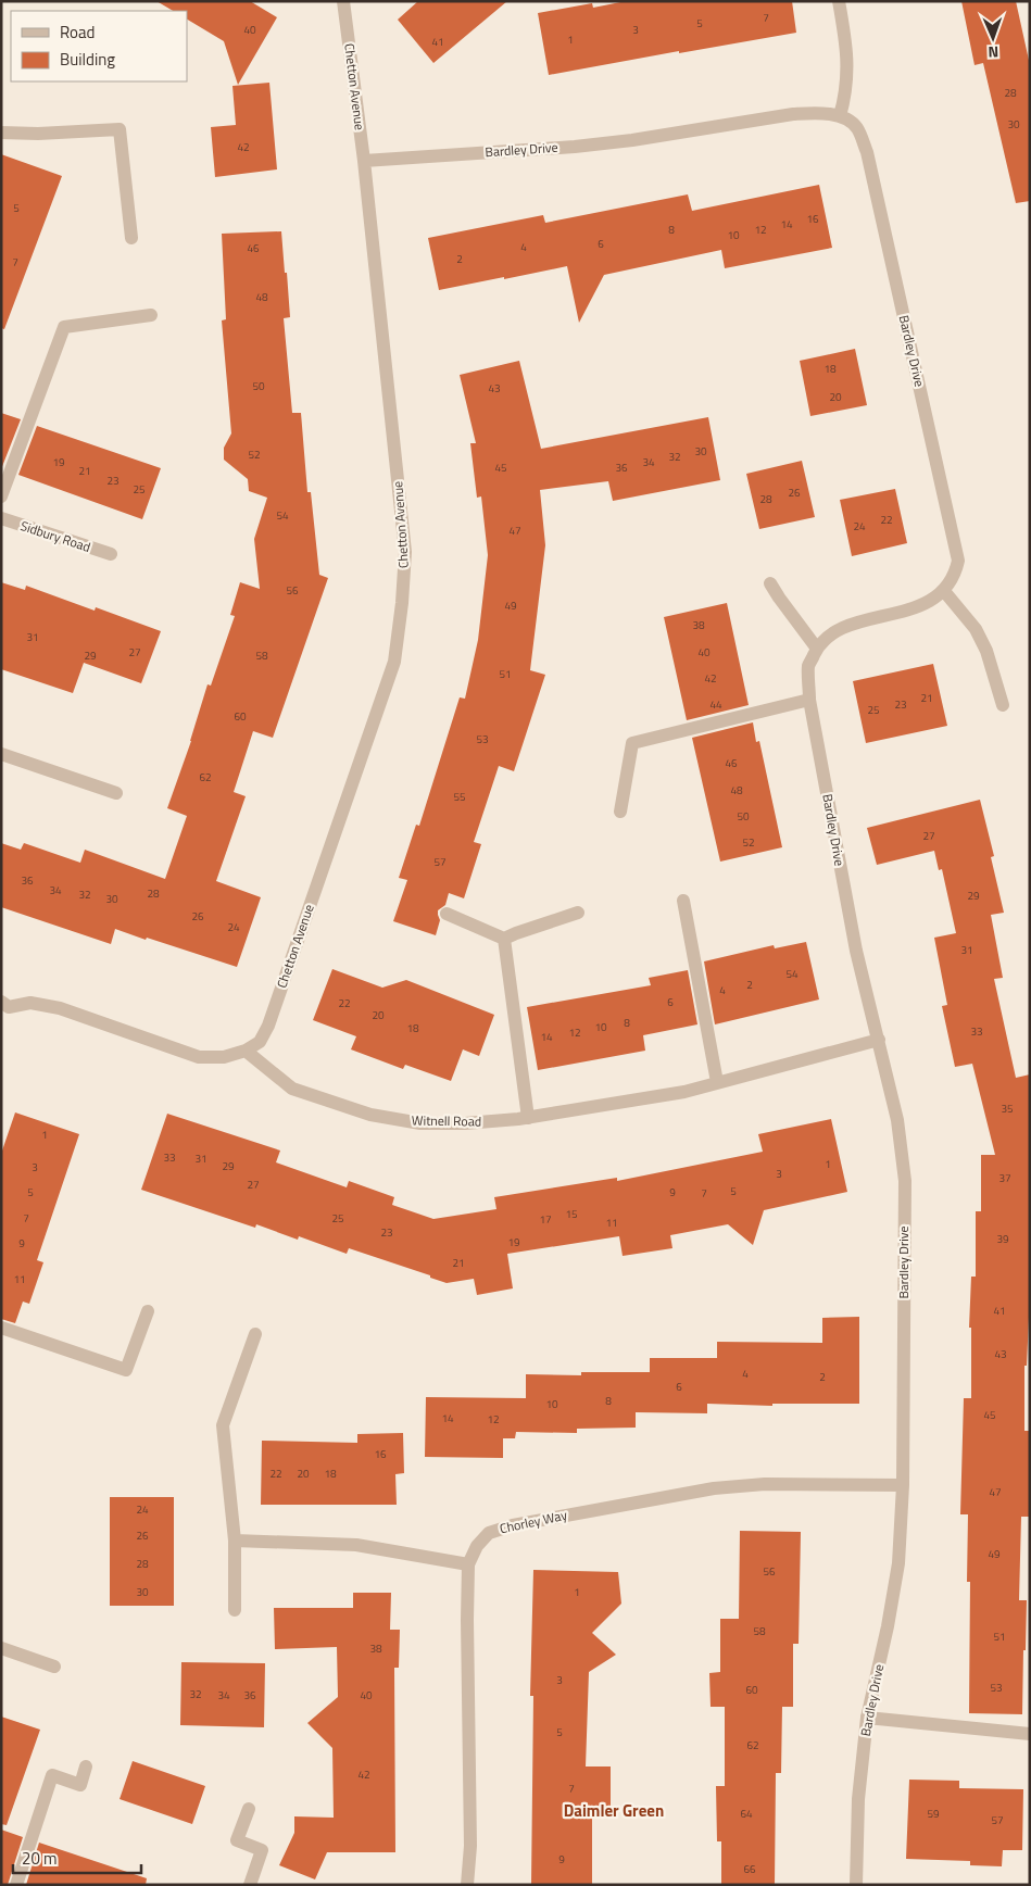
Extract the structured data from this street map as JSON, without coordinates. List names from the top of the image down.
{
  "streets": {
    "street": [
      "Chetton Avenue",
      "Bardley Drive",
      "Sidbury Road",
      "Witnell Road",
      "Chorley Way"
    ]
  },
  "crossings": [
    ["Chetton Avenue", "Bardley Drive"],
    ["Chetton Avenue", "Witnell Road"],
    ["Bardley Drive", "Witnell Road"],
    ["Bardley Drive", "Chorley Way"]
  ],
  "districts": ["Daimler Green"],
  "house_numbers": [
    "7",
    "5",
    "40",
    "3",
    "1",
    "41",
    "28",
    "30",
    "42",
    "5",
    "16",
    "14",
    "8",
    "12",
    "10",
    "6",
    "4",
    "46",
    "2",
    "7",
    "48",
    "18",
    "50",
    "43",
    "20",
    "30",
    "52",
    "32",
    "19",
    "34",
    "45",
    "36",
    "21",
    "23",
    "25",
    "26",
    "28",
    "54",
    "22",
    "24",
    "47",
    "56",
    "49",
    "38",
    "31",
    "27",
    "40",
    "29",
    "58",
    "51",
    "42",
    "21",
    "44",
    "23",
    "25",
    "60",
    "53",
    "46",
    "62",
    "48",
    "55",
    "50",
    "27",
    "52",
    "57",
    "36",
    "34",
    "28",
    "32",
    "29",
    "30",
    "26",
    "24",
    "31",
    "54",
    "2",
    "4",
    "6",
    "22",
    "20",
    "8",
    "10",
    "18",
    "33",
    "12",
    "14",
    "35",
    "1",
    "33",
    "31",
    "1",
    "29",
    "3",
    "3",
    "37",
    "27",
    "5",
    "5",
    "9",
    "7",
    "15",
    "7",
    "25",
    "17",
    "11",
    "23",
    "39",
    "19",
    "9",
    "21",
    "11",
    "41",
    "43",
    "4",
    "2",
    "6",
    "8",
    "10",
    "45",
    "14",
    "12",
    "16",
    "22",
    "20",
    "18",
    "47",
    "24",
    "26",
    "49",
    "28",
    "56",
    "30",
    "1",
    "58",
    "51",
    "38",
    "3",
    "53",
    "60",
    "32",
    "34",
    "36",
    "40",
    "5",
    "62",
    "42",
    "7",
    "64",
    "59",
    "57",
    "9",
    "66"
  ],
  "legend": ["Road", "Building"],
  "scale_bar": "20 m",
  "north": "bottom"
}
